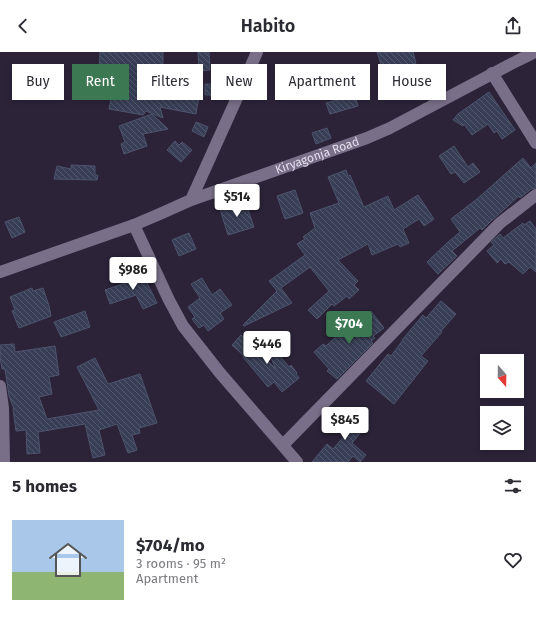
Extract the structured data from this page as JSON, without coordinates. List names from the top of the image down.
{
  "streets": {
    "street": ["Kiryagonja Road"]
  },
  "north": "bottom",
  "page": {
    "header": "Habito",
    "chip": [
      "Buy",
      "Rent",
      "Filters",
      "New",
      "Apartment",
      "House"
    ],
    "price": [
      "$514",
      "$986",
      "$704",
      "$446",
      "$845"
    ],
    "heading": "5 homes",
    "list": [
      {
        "name": "$704/mo",
        "note": "3 rooms · 95 m² · Apartment"
      }
    ]
  }
}
